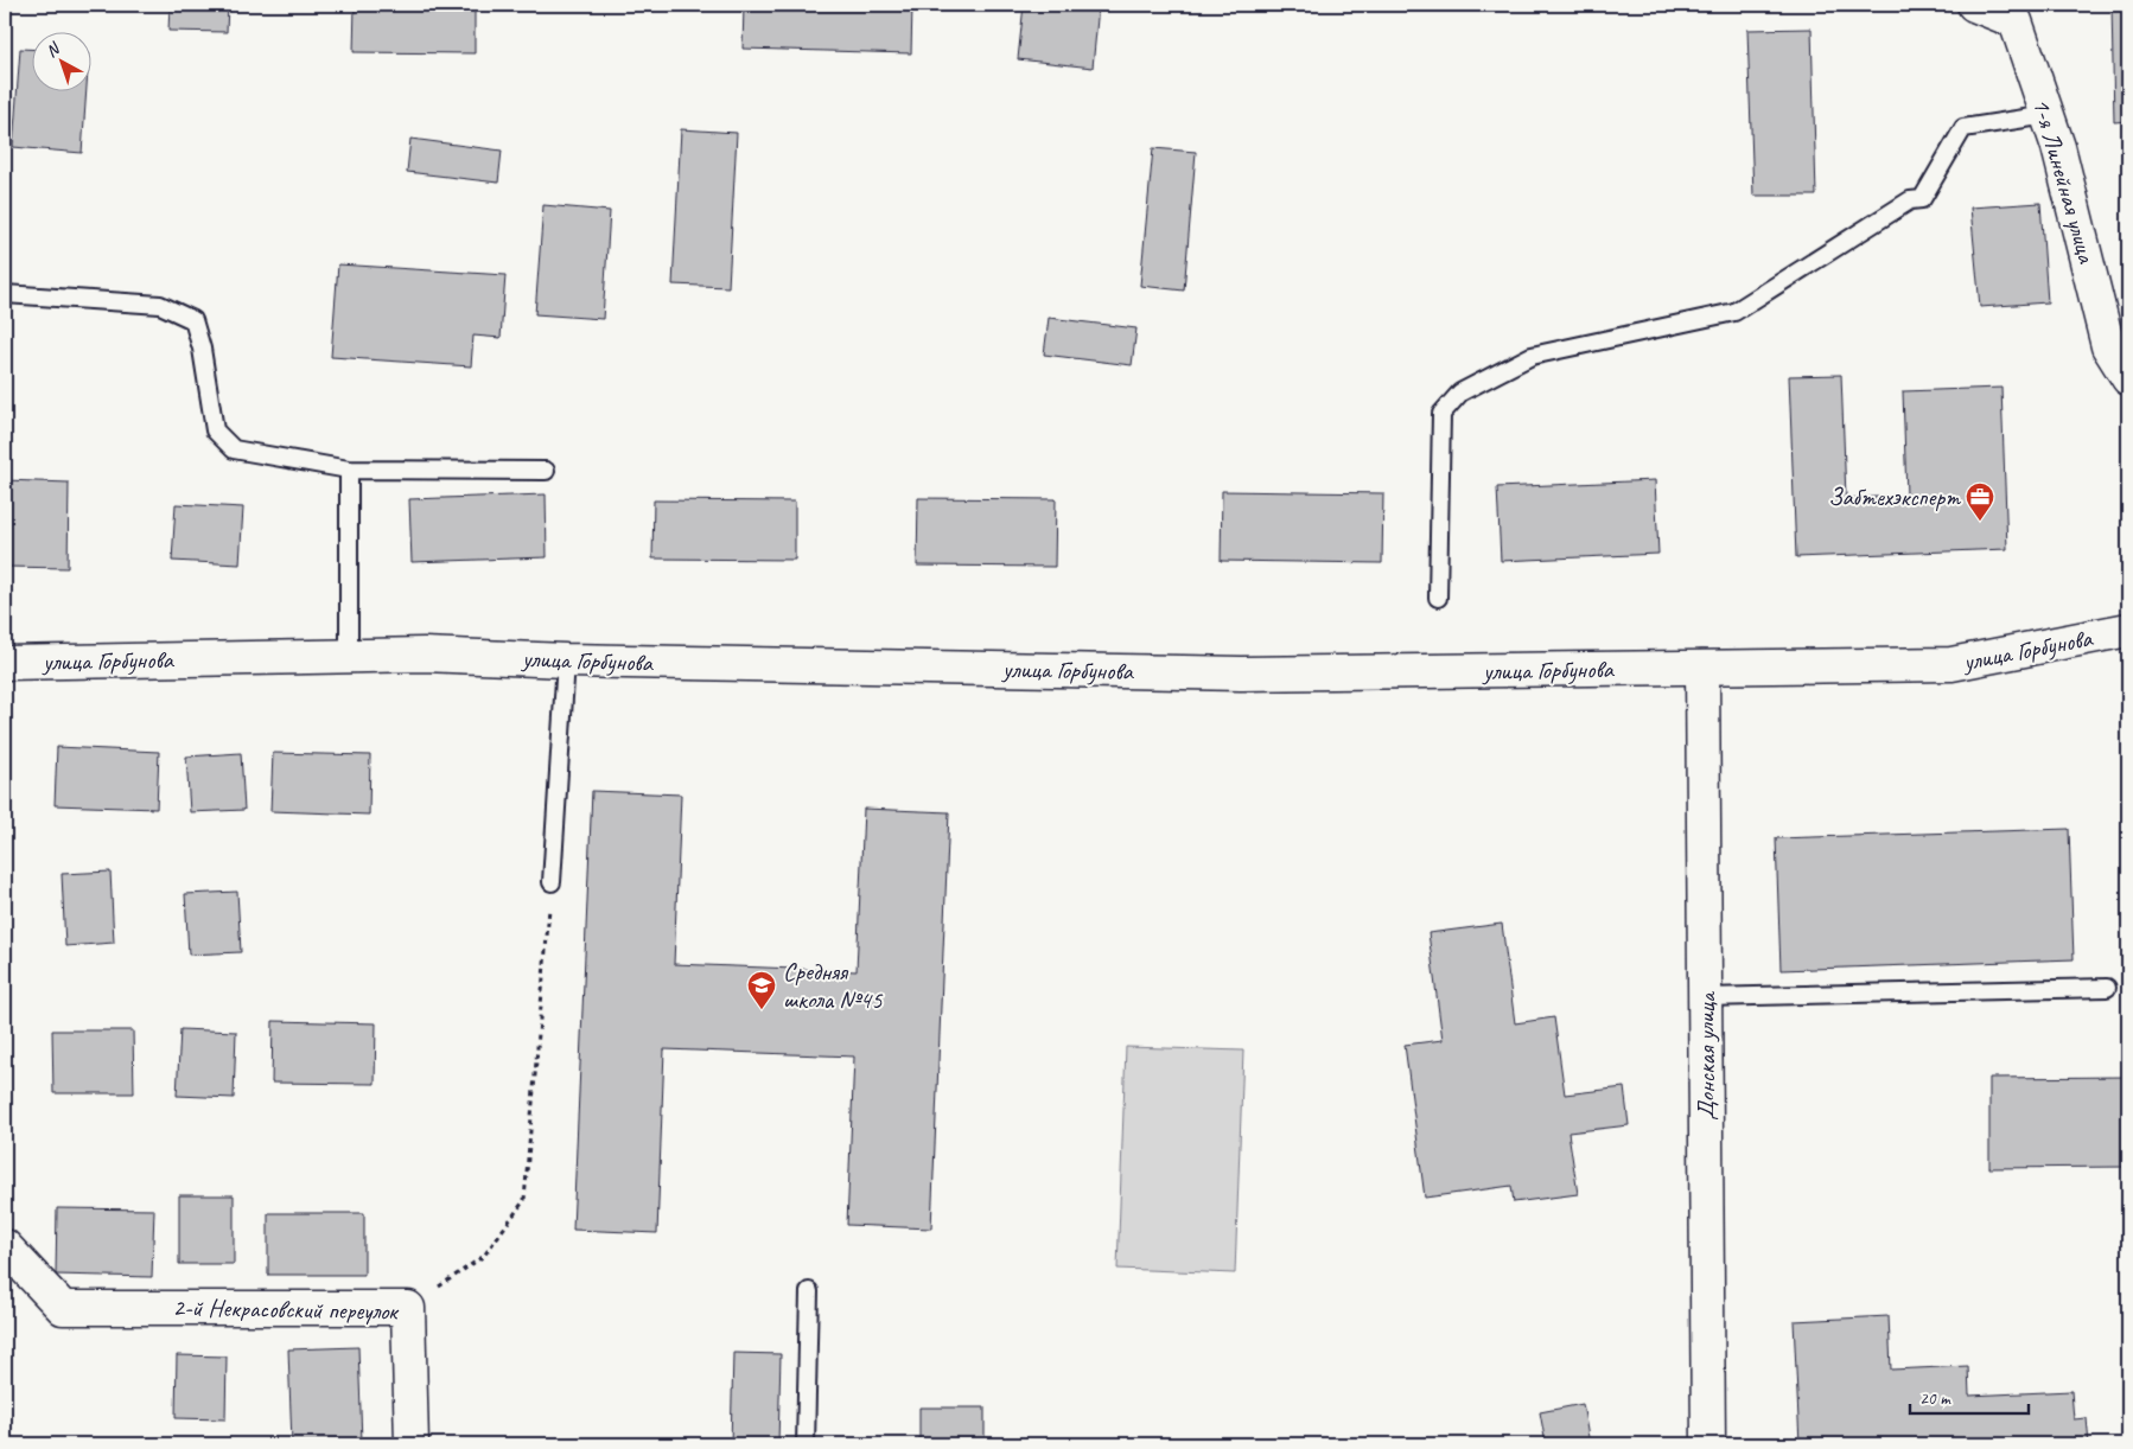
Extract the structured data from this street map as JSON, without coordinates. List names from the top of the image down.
{
  "streets": {
    "street": [
      "1-я Линейная улица",
      "улица Горбунова",
      "Донская улица",
      "2-й Некрасовский переулок"
    ]
  },
  "crossings": [
    ["улица Горбунова", "Донская улица"]
  ],
  "places": {
    "office": ["Забтехэксперт"],
    "school or university": ["Средняя школа №45"]
  },
  "scale_bar": "20 m",
  "north": "top left"
}
